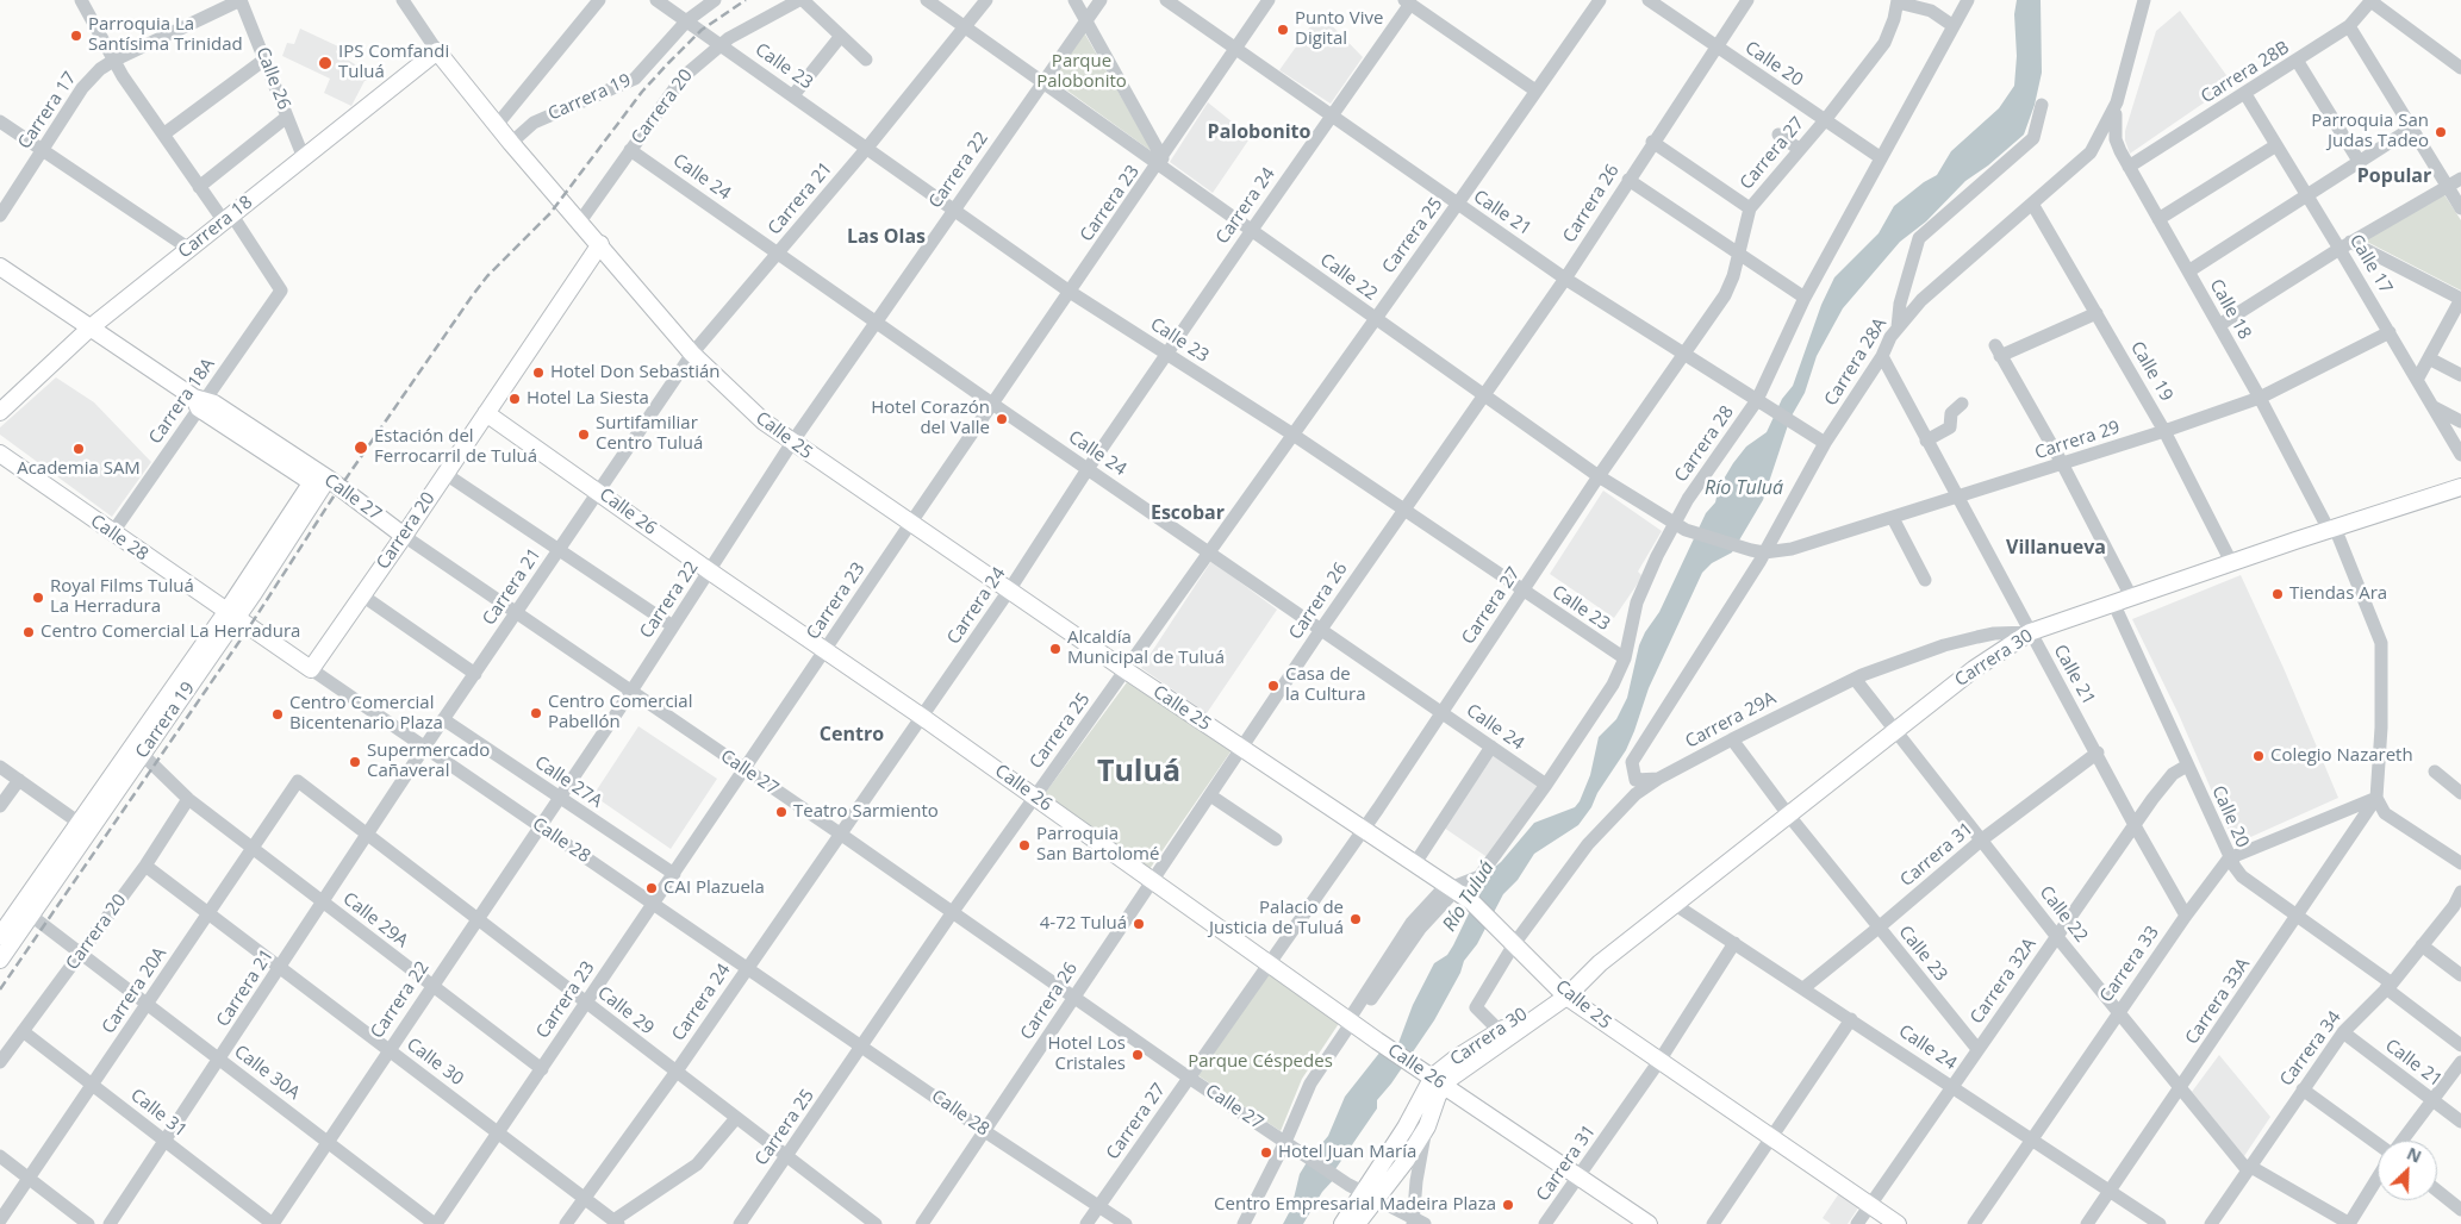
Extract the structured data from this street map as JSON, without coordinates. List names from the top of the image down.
{
  "streets": {
    "main road": [
      "Calle 26",
      "Carrera 19",
      "Carrera 20",
      "Carrera 18",
      "Calle 25",
      "Calle 27",
      "Calle 28",
      "Carrera 30"
    ],
    "street": [
      "Calle 20",
      "Calle 23",
      "Carrera 28B",
      "Carrera 17",
      "Carrera 27",
      "Carrera 22",
      "Calle 24",
      "Carrera 21",
      "Carrera 23",
      "Carrera 26",
      "Carrera 24",
      "Calle 21",
      "Carrera 25",
      "Calle 17",
      "Calle 22",
      "Calle 18",
      "Carrera 28A",
      "Calle 19",
      "Carrera 18A",
      "Carrera 29",
      "Carrera 28",
      "Carrera 29A",
      "Calle 27A",
      "Carrera 31",
      "Calle 29A",
      "Carrera 33",
      "Carrera 32A",
      "Carrera 20A",
      "Carrera 33A",
      "Calle 29",
      "Carrera 34",
      "Calle 30",
      "Calle 30A",
      "Calle 31"
    ]
  },
  "crossings": [
    ["Calle 20", "Carrera 27"],
    ["Calle 20", "Carrera 26"],
    ["Calle 20", "Carrera 28"],
    ["Calle 20", "Carrera 30"],
    ["Calle 20", "Carrera 33"],
    ["Calle 20", "Carrera 32A"],
    ["Calle 20", "Carrera 33A"],
    ["Calle 20", "Carrera 34"],
    ["Calle 23", "Carrera 19"],
    ["Calle 23", "Carrera 20"],
    ["Calle 23", "Carrera 27"],
    ["Calle 23", "Carrera 22"],
    ["Calle 23", "Carrera 21"],
    ["Calle 23", "Carrera 23"],
    ["Calle 23", "Carrera 26"],
    ["Calle 23", "Carrera 24"],
    ["Calle 23", "Carrera 25"],
    ["Calle 23", "Carrera 28"],
    ["Calle 23", "Carrera 30"],
    ["Calle 23", "Carrera 29A"],
    ["Calle 23", "Carrera 31"],
    ["Calle 23", "Carrera 32A"],
    ["Carrera 28B", "Calle 17"],
    ["Carrera 28B", "Calle 18"],
    ["Calle 26", "Carrera 20"],
    ["Calle 26", "Carrera 17"],
    ["Calle 26", "Carrera 27"],
    ["Calle 26", "Carrera 22"],
    ["Calle 26", "Carrera 21"],
    ["Calle 26", "Carrera 23"],
    ["Calle 26", "Carrera 26"],
    ["Calle 26", "Carrera 24"],
    ["Calle 26", "Carrera 18"],
    ["Calle 26", "Carrera 25"],
    ["Calle 26", "Carrera 28"],
    ["Calle 26", "Carrera 30"],
    ["Calle 26", "Carrera 31"],
    ["Carrera 19", "Calle 25"],
    ["Carrera 19", "Calle 27"],
    ["Carrera 19", "Calle 28"],
    ["Carrera 19", "Calle 29A"],
    ["Carrera 19", "Calle 30A"],
    ["Carrera 20", "Calle 24"],
    ["Carrera 20", "Calle 25"],
    ["Carrera 20", "Calle 27"],
    ["Carrera 20", "Calle 28"],
    ["Carrera 20", "Calle 29A"],
    ["Carrera 20", "Calle 30"],
    ["Carrera 20", "Calle 30A"],
    ["Carrera 20", "Calle 31"],
    ["Carrera 27", "Calle 24"],
    ["Carrera 27", "Calle 21"],
    ["Carrera 27", "Calle 22"],
    ["Carrera 27", "Calle 25"],
    ["Carrera 27", "Calle 27"],
    ["Carrera 27", "Calle 28"],
    ["Carrera 22", "Calle 24"],
    ["Carrera 22", "Calle 22"],
    ["Carrera 22", "Calle 25"],
    ["Carrera 22", "Calle 27"],
    ["Carrera 22", "Calle 28"],
    ["Carrera 22", "Calle 27A"],
    ["Carrera 22", "Calle 29A"],
    ["Carrera 22", "Calle 29"],
    ["Carrera 22", "Calle 30"],
    ["Carrera 22", "Calle 30A"],
    ["Carrera 22", "Calle 31"],
    ["Calle 24", "Carrera 21"],
    ["Calle 24", "Carrera 23"],
    ["Calle 24", "Carrera 26"],
    ["Calle 24", "Carrera 24"],
    ["Calle 24", "Carrera 25"],
    ["Calle 24", "Carrera 28"],
    ["Calle 24", "Carrera 30"],
    ["Calle 24", "Carrera 31"],
    ["Calle 24", "Carrera 33"],
    ["Calle 24", "Carrera 32A"],
    ["Calle 24", "Carrera 33A"],
    ["Carrera 21", "Calle 22"],
    ["Carrera 21", "Calle 25"],
    ["Carrera 21", "Calle 27"],
    ["Carrera 21", "Calle 28"],
    ["Carrera 21", "Calle 27A"],
    ["Carrera 21", "Calle 29A"],
    ["Carrera 21", "Calle 29"],
    ["Carrera 21", "Calle 30"],
    ["Carrera 21", "Calle 30A"],
    ["Carrera 21", "Calle 31"],
    ["Carrera 23", "Calle 21"],
    ["Carrera 23", "Calle 22"],
    ["Carrera 23", "Calle 25"],
    ["Carrera 23", "Calle 27"],
    ["Carrera 23", "Calle 28"],
    ["Carrera 23", "Calle 27A"],
    ["Carrera 23", "Calle 29A"],
    ["Carrera 23", "Calle 29"],
    ["Carrera 23", "Calle 30"],
    ["Carrera 23", "Calle 30A"],
    ["Carrera 26", "Calle 21"],
    ["Carrera 26", "Calle 22"],
    ["Carrera 26", "Calle 25"],
    ["Carrera 26", "Calle 27"],
    ["Carrera 26", "Calle 28"],
    ["Carrera 24", "Calle 21"],
    ["Carrera 24", "Calle 22"],
    ["Carrera 24", "Calle 25"],
    ["Carrera 24", "Calle 27"],
    ["Carrera 24", "Calle 28"],
    ["Carrera 24", "Calle 29"],
    ["Carrera 24", "Calle 30"],
    ["Calle 21", "Carrera 25"],
    ["Calle 21", "Carrera 28A"],
    ["Calle 21", "Carrera 29"],
    ["Calle 21", "Carrera 28"],
    ["Calle 21", "Carrera 30"],
    ["Calle 21", "Carrera 29A"],
    ["Calle 21", "Carrera 31"],
    ["Calle 21", "Carrera 33"],
    ["Calle 21", "Carrera 32A"],
    ["Calle 21", "Carrera 34"],
    ["Carrera 18", "Carrera 18A"],
    ["Carrera 18", "Calle 25"],
    ["Carrera 18", "Calle 27"],
    ["Carrera 25", "Calle 22"],
    ["Carrera 25", "Calle 25"],
    ["Carrera 25", "Calle 27"],
    ["Carrera 25", "Calle 28"],
    ["Carrera 25", "Calle 29"],
    ["Calle 17", "Carrera 29"],
    ["Calle 22", "Carrera 28A"],
    ["Calle 22", "Carrera 29"],
    ["Calle 22", "Carrera 28"],
    ["Calle 22", "Carrera 30"],
    ["Calle 22", "Carrera 29A"],
    ["Calle 22", "Carrera 31"],
    ["Calle 22", "Carrera 33"],
    ["Calle 22", "Carrera 32A"],
    ["Calle 22", "Carrera 33A"],
    ["Calle 22", "Carrera 34"],
    ["Calle 18", "Carrera 28A"],
    ["Calle 18", "Carrera 29"],
    ["Calle 18", "Carrera 30"],
    ["Calle 18", "Carrera 33A"],
    ["Carrera 28A", "Calle 19"],
    ["Carrera 28A", "Carrera 29"],
    ["Carrera 28A", "Carrera 29A"],
    ["Calle 19", "Carrera 29"],
    ["Calle 19", "Carrera 30"],
    ["Carrera 18A", "Calle 27"],
    ["Carrera 18A", "Calle 28"],
    ["Calle 25", "Carrera 28"],
    ["Calle 25", "Carrera 30"],
    ["Calle 25", "Carrera 29A"],
    ["Calle 25", "Carrera 31"],
    ["Calle 25", "Carrera 32A"],
    ["Carrera 28", "Calle 27"],
    ["Calle 27", "Carrera 30"],
    ["Carrera 30", "Carrera 29A"],
    ["Calle 29A", "Carrera 20A"],
    ["Carrera 20A", "Calle 29"],
    ["Carrera 20A", "Calle 30"],
    ["Carrera 20A", "Calle 30A"],
    ["Carrera 20A", "Calle 31"]
  ],
  "districts": [
    "Palobonito",
    "Popular",
    "Las Olas",
    "Escobar",
    "Villanueva",
    "Centro",
    "Tuluá"
  ],
  "water": ["Río Tuluá"],
  "parks": ["Parque Palobonito", "Parque Céspedes"],
  "places": [
    "Punto Vive Digital",
    "Parroquia La Santísima Trinidad",
    "IPS Comfandi Tuluá",
    "Parroquia San Judas Tadeo",
    "Hotel Don Sebastián",
    "Hotel La Siesta",
    "Hotel Corazón del Valle",
    "Surtifamiliar Centro Tuluá",
    "Estación del Ferrocarril de Tuluá",
    "Academia SAM",
    "Tiendas Ara",
    "Royal Films Tuluá La Herradura",
    "Centro Comercial La Herradura",
    "Alcaldía Municipal de Tuluá",
    "Casa de la Cultura",
    "Centro Comercial Pabellón",
    "Centro Comercial Bicentenario Plaza",
    "Colegio Nazareth",
    "Supermercado Cañaveral",
    "Teatro Sarmiento",
    "Parroquia San Bartolomé",
    "CAI Plazuela",
    "Palacio de Justicia de Tuluá",
    "4-72 Tuluá",
    "Hotel Los Cristales",
    "Hotel Juan María",
    "Centro Empresarial Madeira Plaza"
  ],
  "north": "top right"
}
